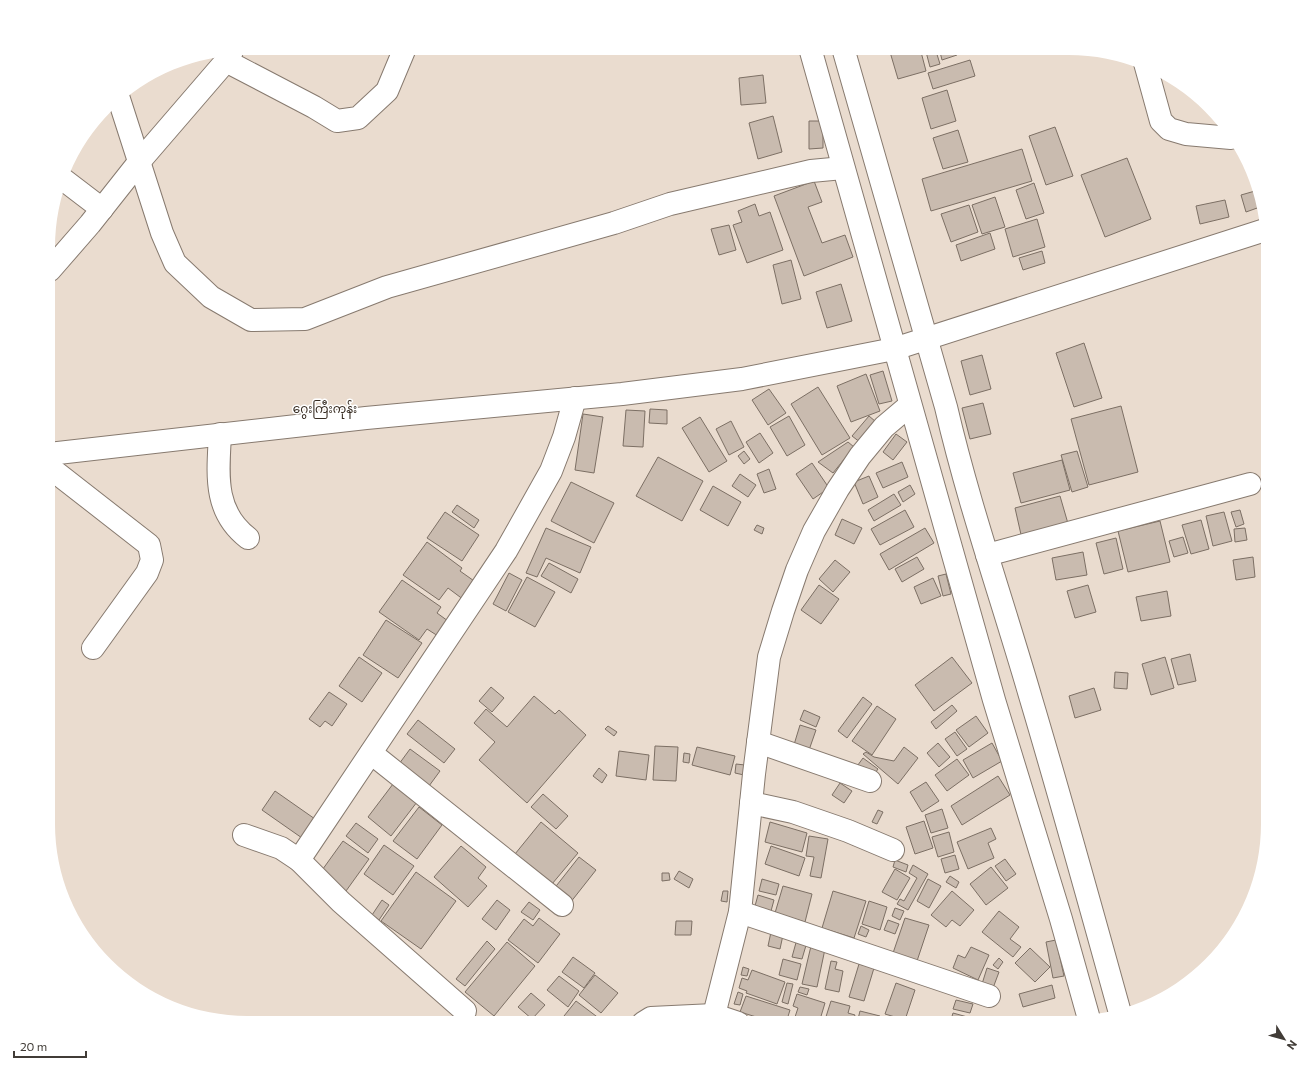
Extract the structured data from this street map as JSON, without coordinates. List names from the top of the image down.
{
  "districts": ["ဂွေးကြီးကုန်း"],
  "scale_bar": "20 m",
  "north": "bottom right"
}
